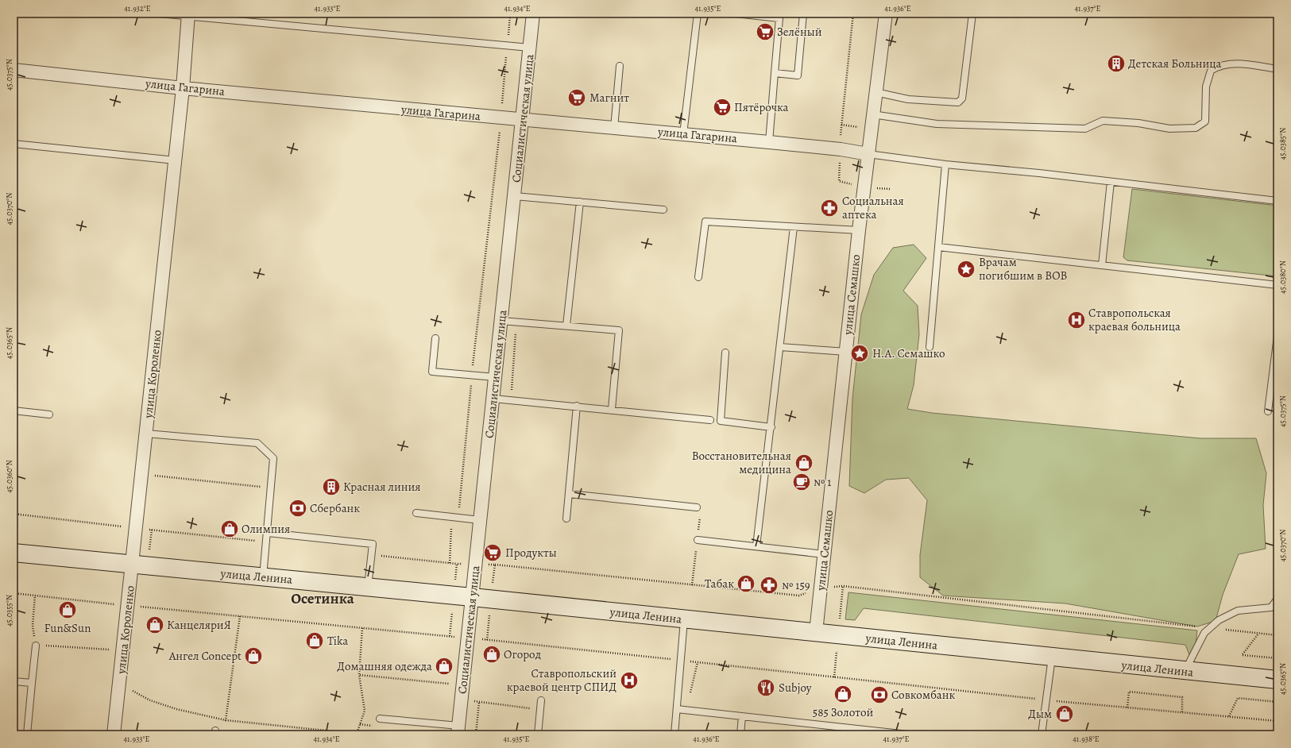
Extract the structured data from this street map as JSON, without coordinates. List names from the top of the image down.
{
  "streets": {
    "main road": ["улица Ленина"],
    "street": [
      "улица Гагарина",
      "Социалистическая улица",
      "улица Семашко",
      "улица Короленко"
    ]
  },
  "crossings": [
    ["улица Гагарина", "Социалистическая улица"],
    ["улица Гагарина", "улица Семашко"],
    ["улица Гагарина", "улица Короленко"],
    ["Социалистическая улица", "улица Ленина"],
    ["улица Семашко", "улица Ленина"],
    ["улица Короленко", "улица Ленина"]
  ],
  "districts": ["Осетинка"],
  "places": {
    "supermarket": [
      "Зелёный",
      "Магнит",
      "Пятёрочка",
      "Продукты"
    ],
    "building": ["Детская Больница", "Красная линия"],
    "pharmacy": ["Социальная аптека", "№ 159"],
    "place": ["Врачам погибшим в ВОВ", "Н.А. Семашко"],
    "hospital": ["Ставропольская краевая больница", "Ставропольский краевой центр СПИД"],
    "shop": [
      "Восстановительная медицина",
      "Олимпия",
      "Табак",
      "Fun&Sun",
      "КанцеляриЯ",
      "Tika",
      "Огород",
      "Ангел Concept",
      "Домашняя одежда",
      "585 Золотой",
      "Дым"
    ],
    "cafe": ["№ 1"],
    "bank": ["Сбербанк", "Совкомбанк"],
    "restaurant": ["Subjoy"]
  },
  "coordinates": [
    "41.932°E",
    "41.933°E",
    "41.934°E",
    "41.935°E",
    "41.936°E",
    "41.937°E",
    "45.0375°N",
    "45.0385°N",
    "45.0370°N",
    "45.0380°N",
    "45.0365°N",
    "45.0360°N",
    "45.0355°N",
    "41.938°E"
  ]
}
